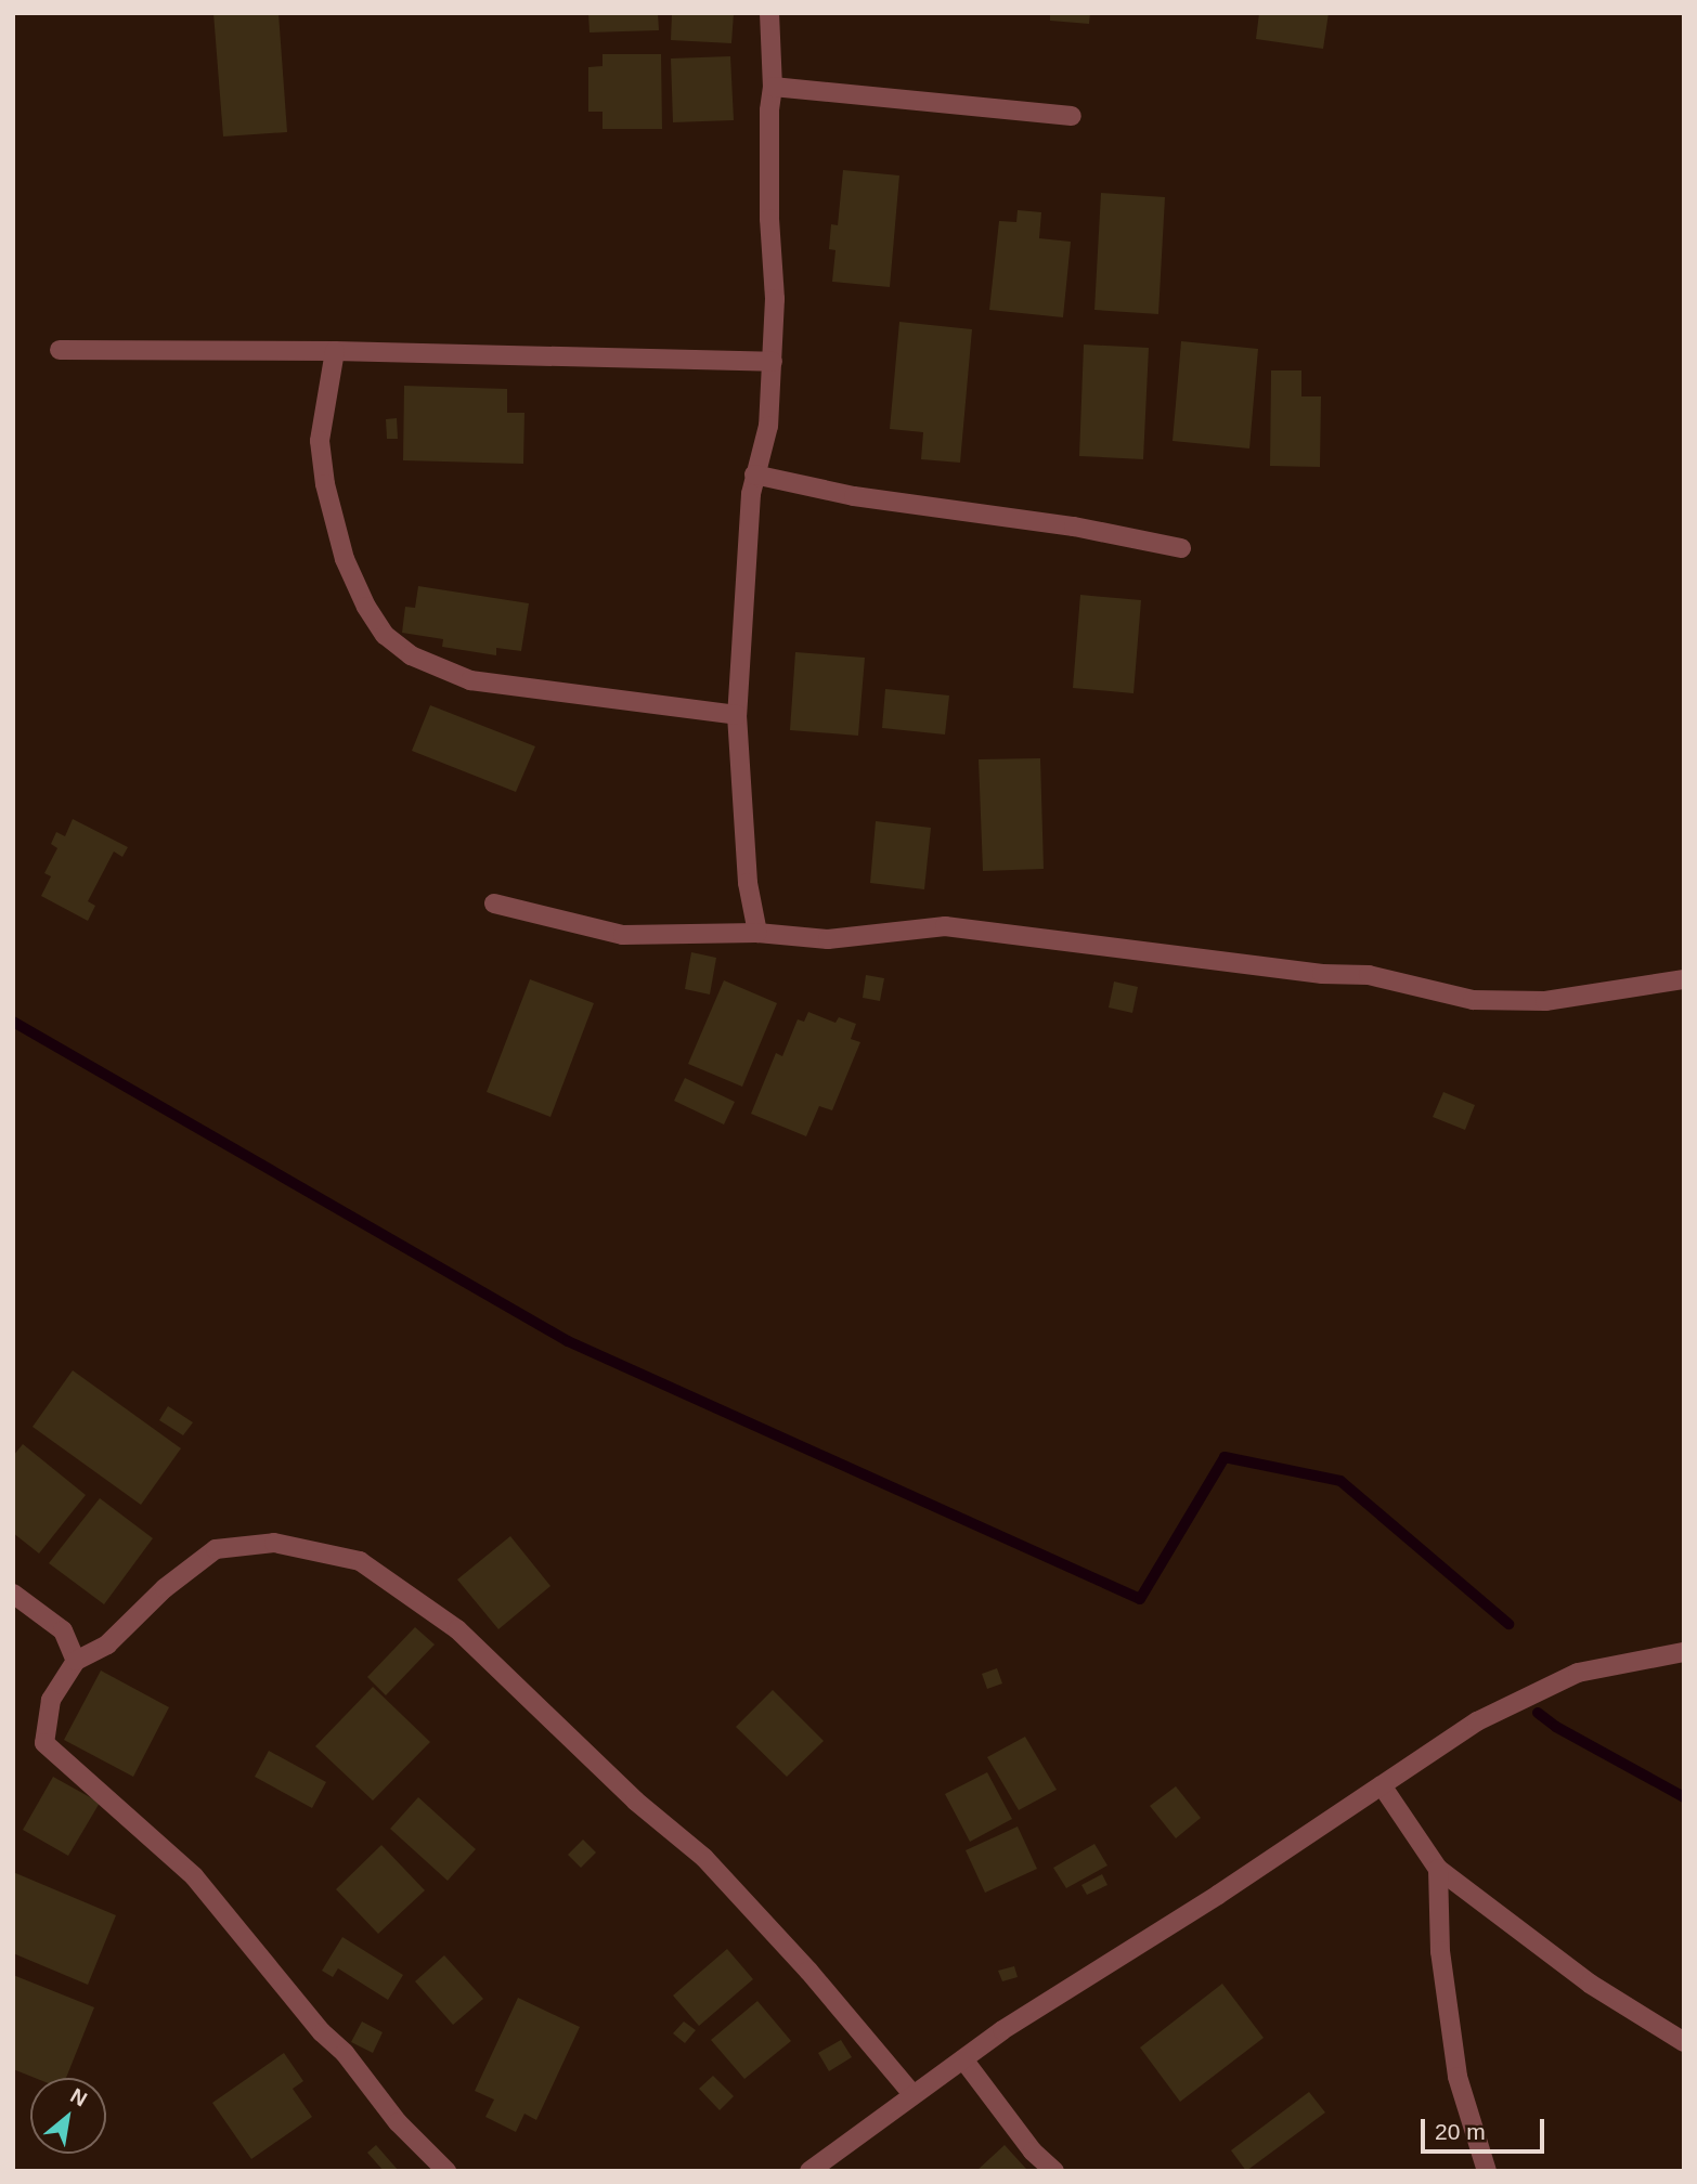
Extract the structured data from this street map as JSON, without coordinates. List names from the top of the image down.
{
  "scale_bar": "20 m",
  "north": "top right"
}
